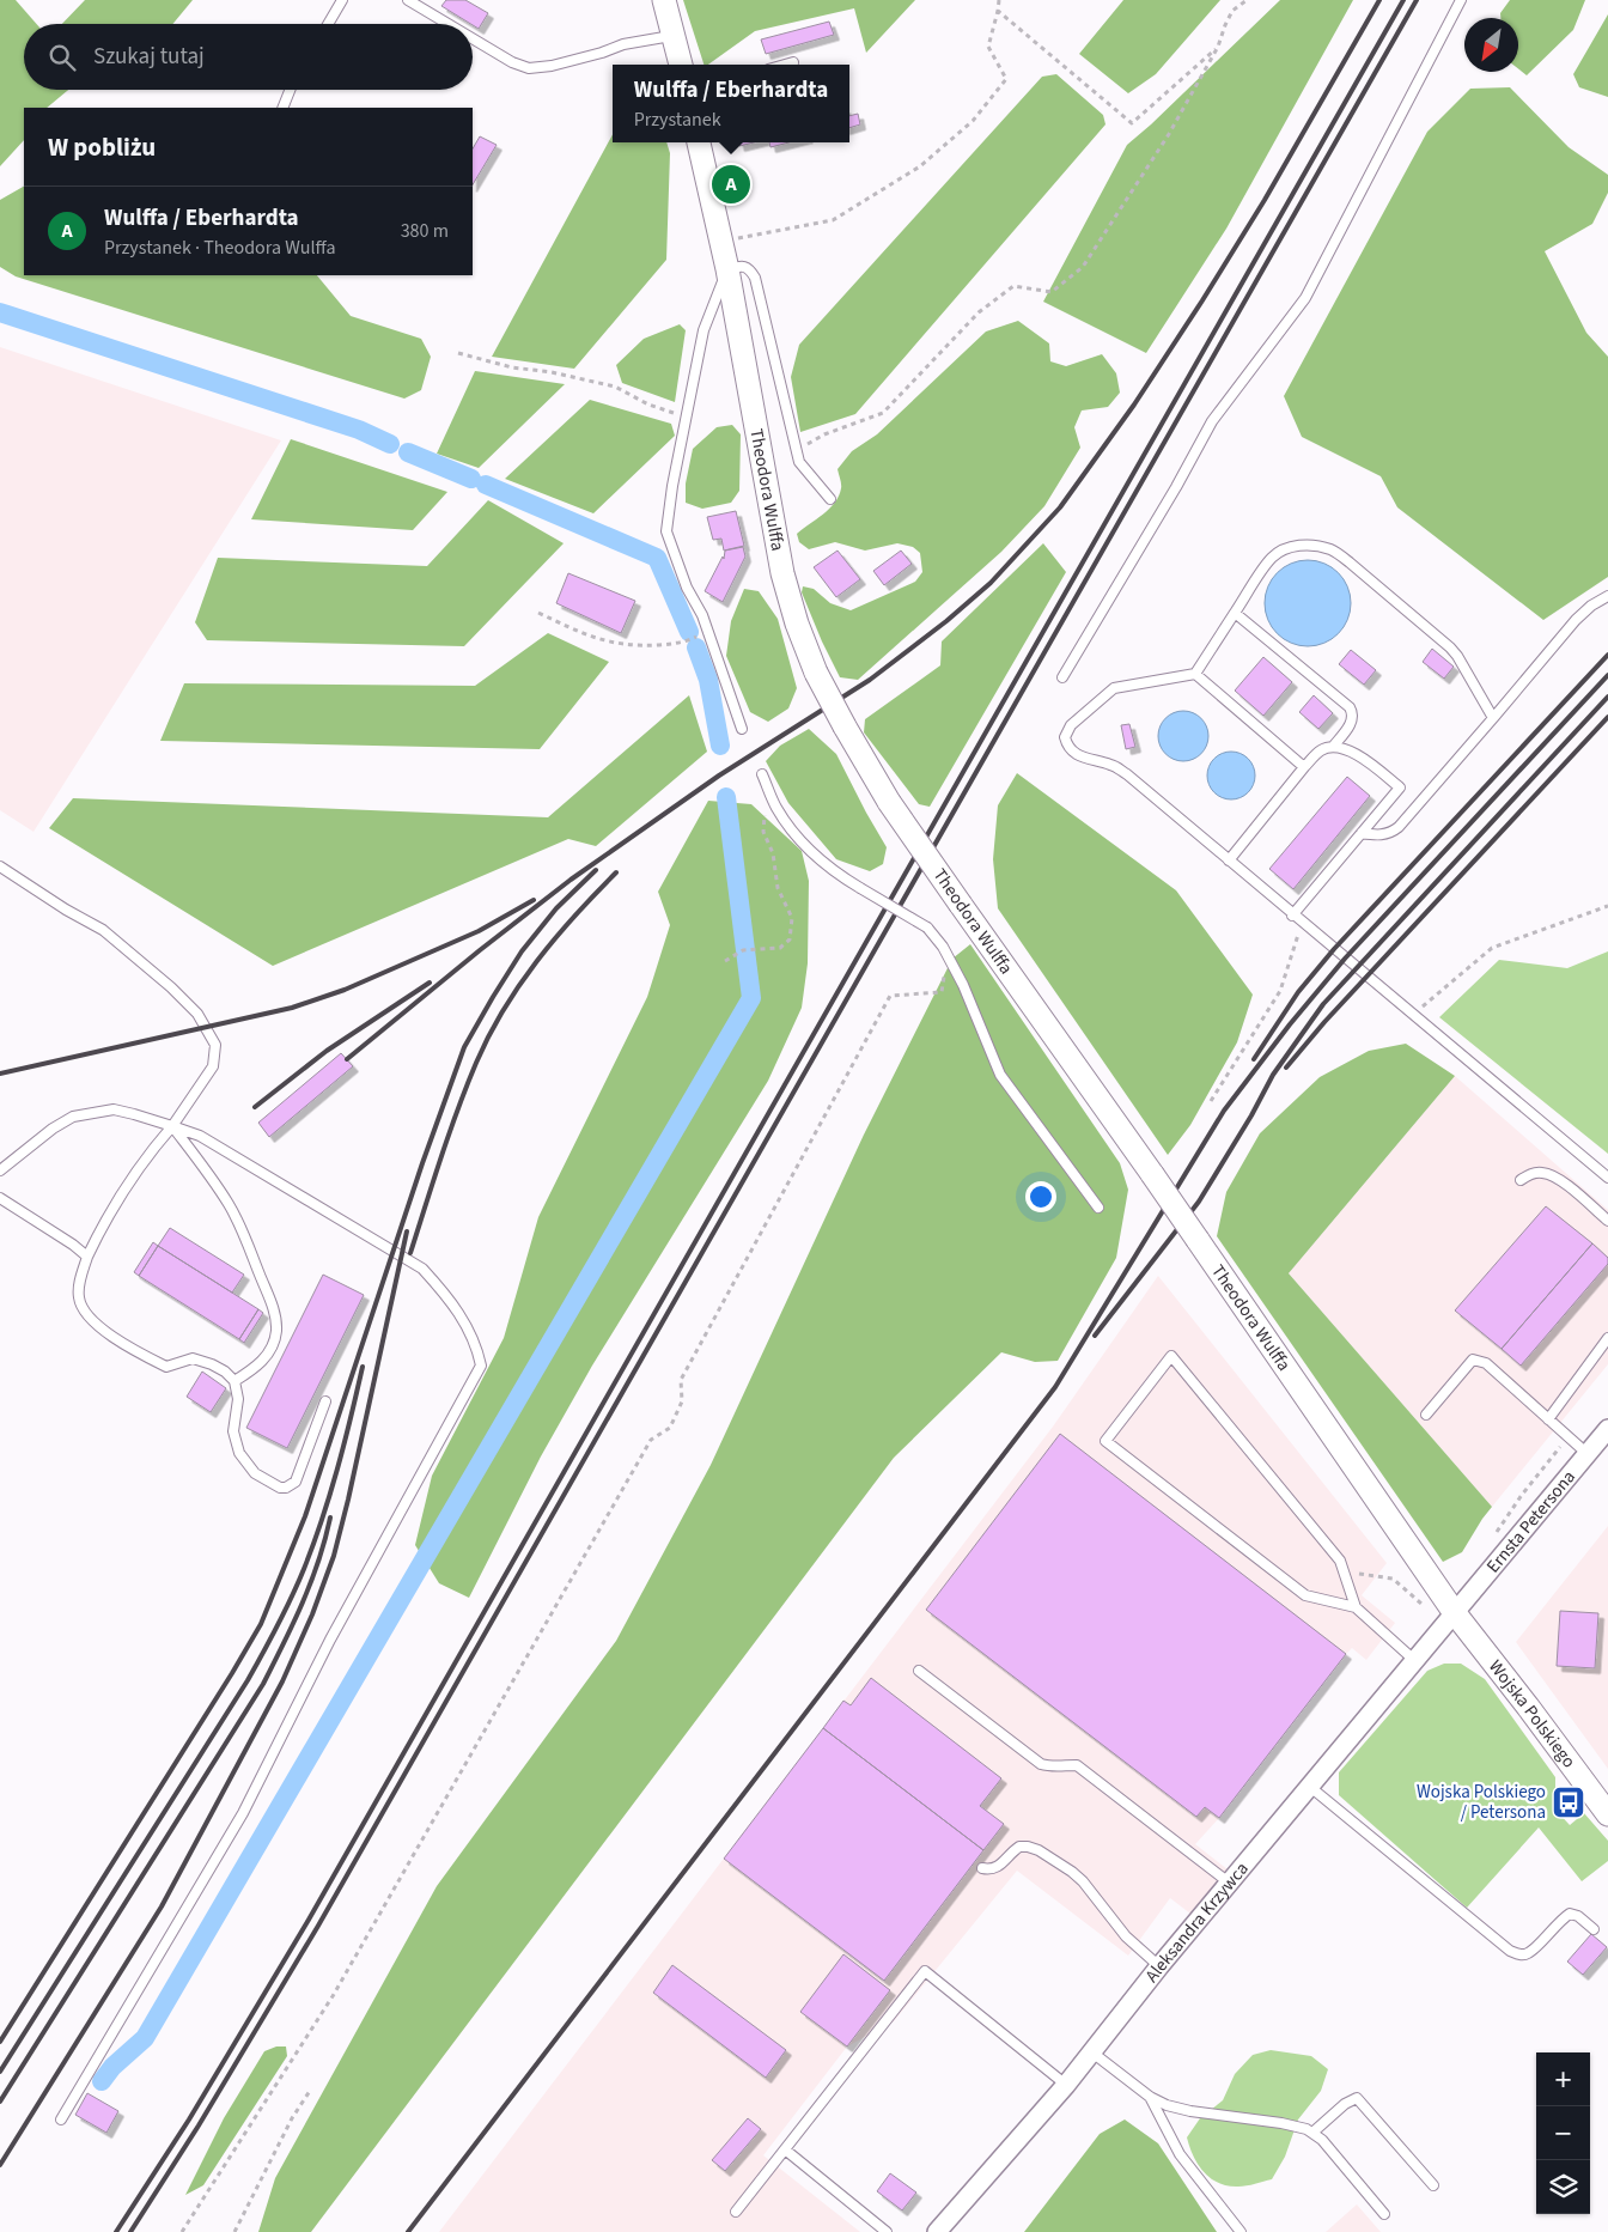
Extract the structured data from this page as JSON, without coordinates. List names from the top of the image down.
{
  "streets": {
    "street": [
      "Theodora Wulffa",
      "Ernsta Petersona",
      "Wojska Polskiego",
      "Aleksandra Krzywca"
    ]
  },
  "crossings": [
    ["Theodora Wulffa", "Ernsta Petersona"],
    ["Theodora Wulffa", "Wojska Polskiego"],
    ["Theodora Wulffa", "Aleksandra Krzywca"],
    ["Ernsta Petersona", "Wojska Polskiego"],
    ["Ernsta Petersona", "Aleksandra Krzywca"],
    ["Wojska Polskiego", "Aleksandra Krzywca"]
  ],
  "places": {
    "bus stop": ["Wojska Polskiego / Petersona"]
  },
  "north": "bottom left",
  "page": {
    "search": "Szukaj tutaj",
    "popup": ["Wulffa / Eberhardta", "Przystanek"],
    "heading": "W pobliżu",
    "pins": "A",
    "list": [
      {
        "mark": "A",
        "name": "Wulffa / Eberhardta",
        "note": "Przystanek · Theodora Wulffa",
        "value": "380 m"
      }
    ],
    "map_buttons": ["+", "−"]
  }
}
